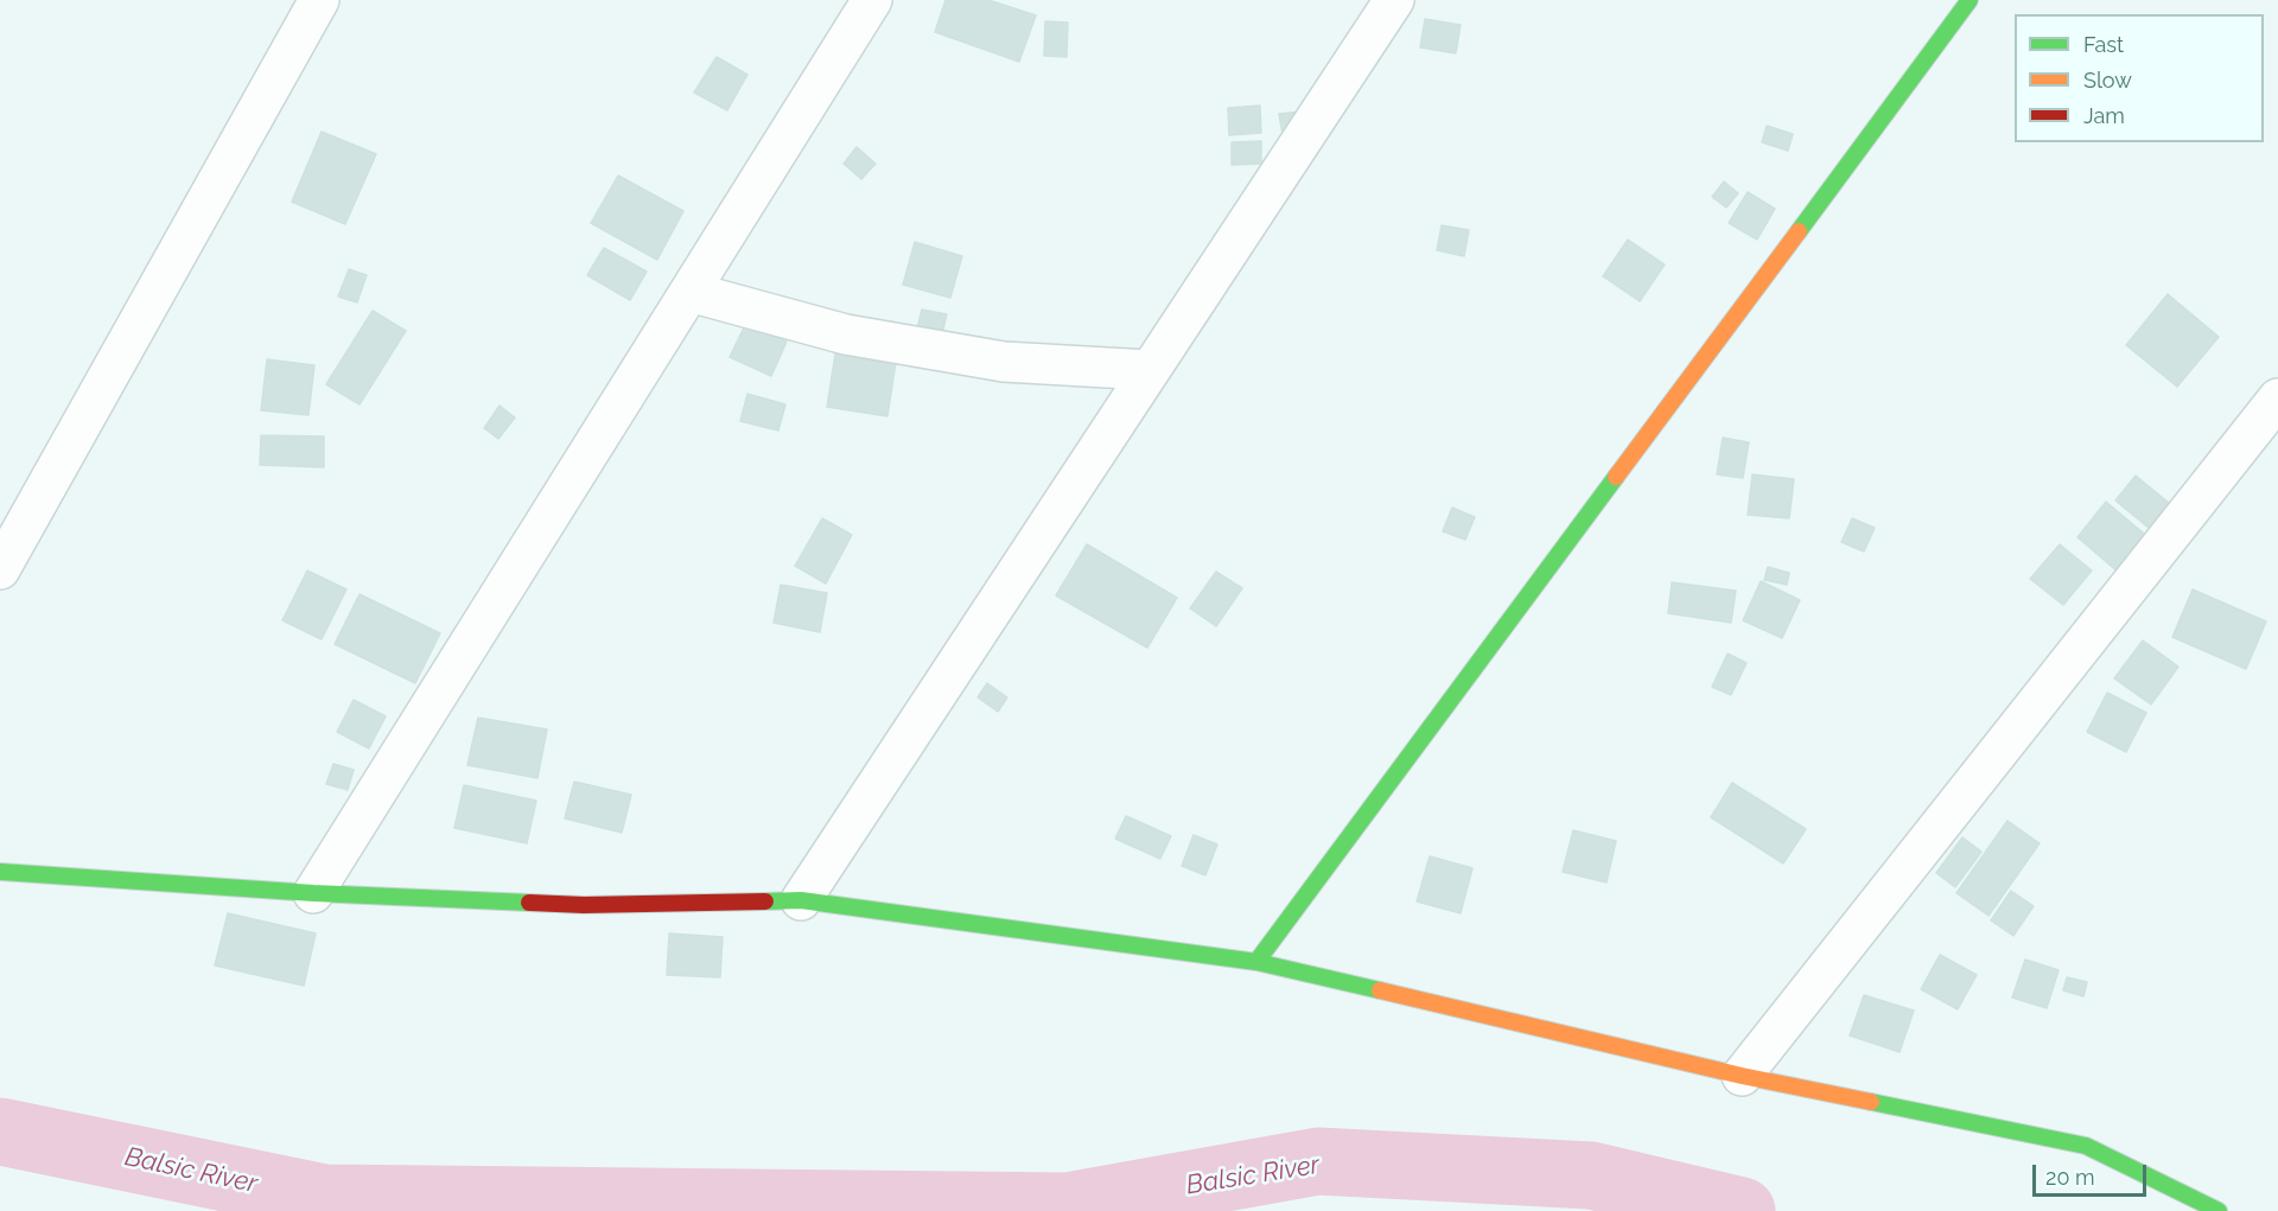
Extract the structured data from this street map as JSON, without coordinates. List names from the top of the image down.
{
  "water": ["Balsic River"],
  "legend": ["Fast", "Slow", "Jam"],
  "scale_bar": "20 m"
}
